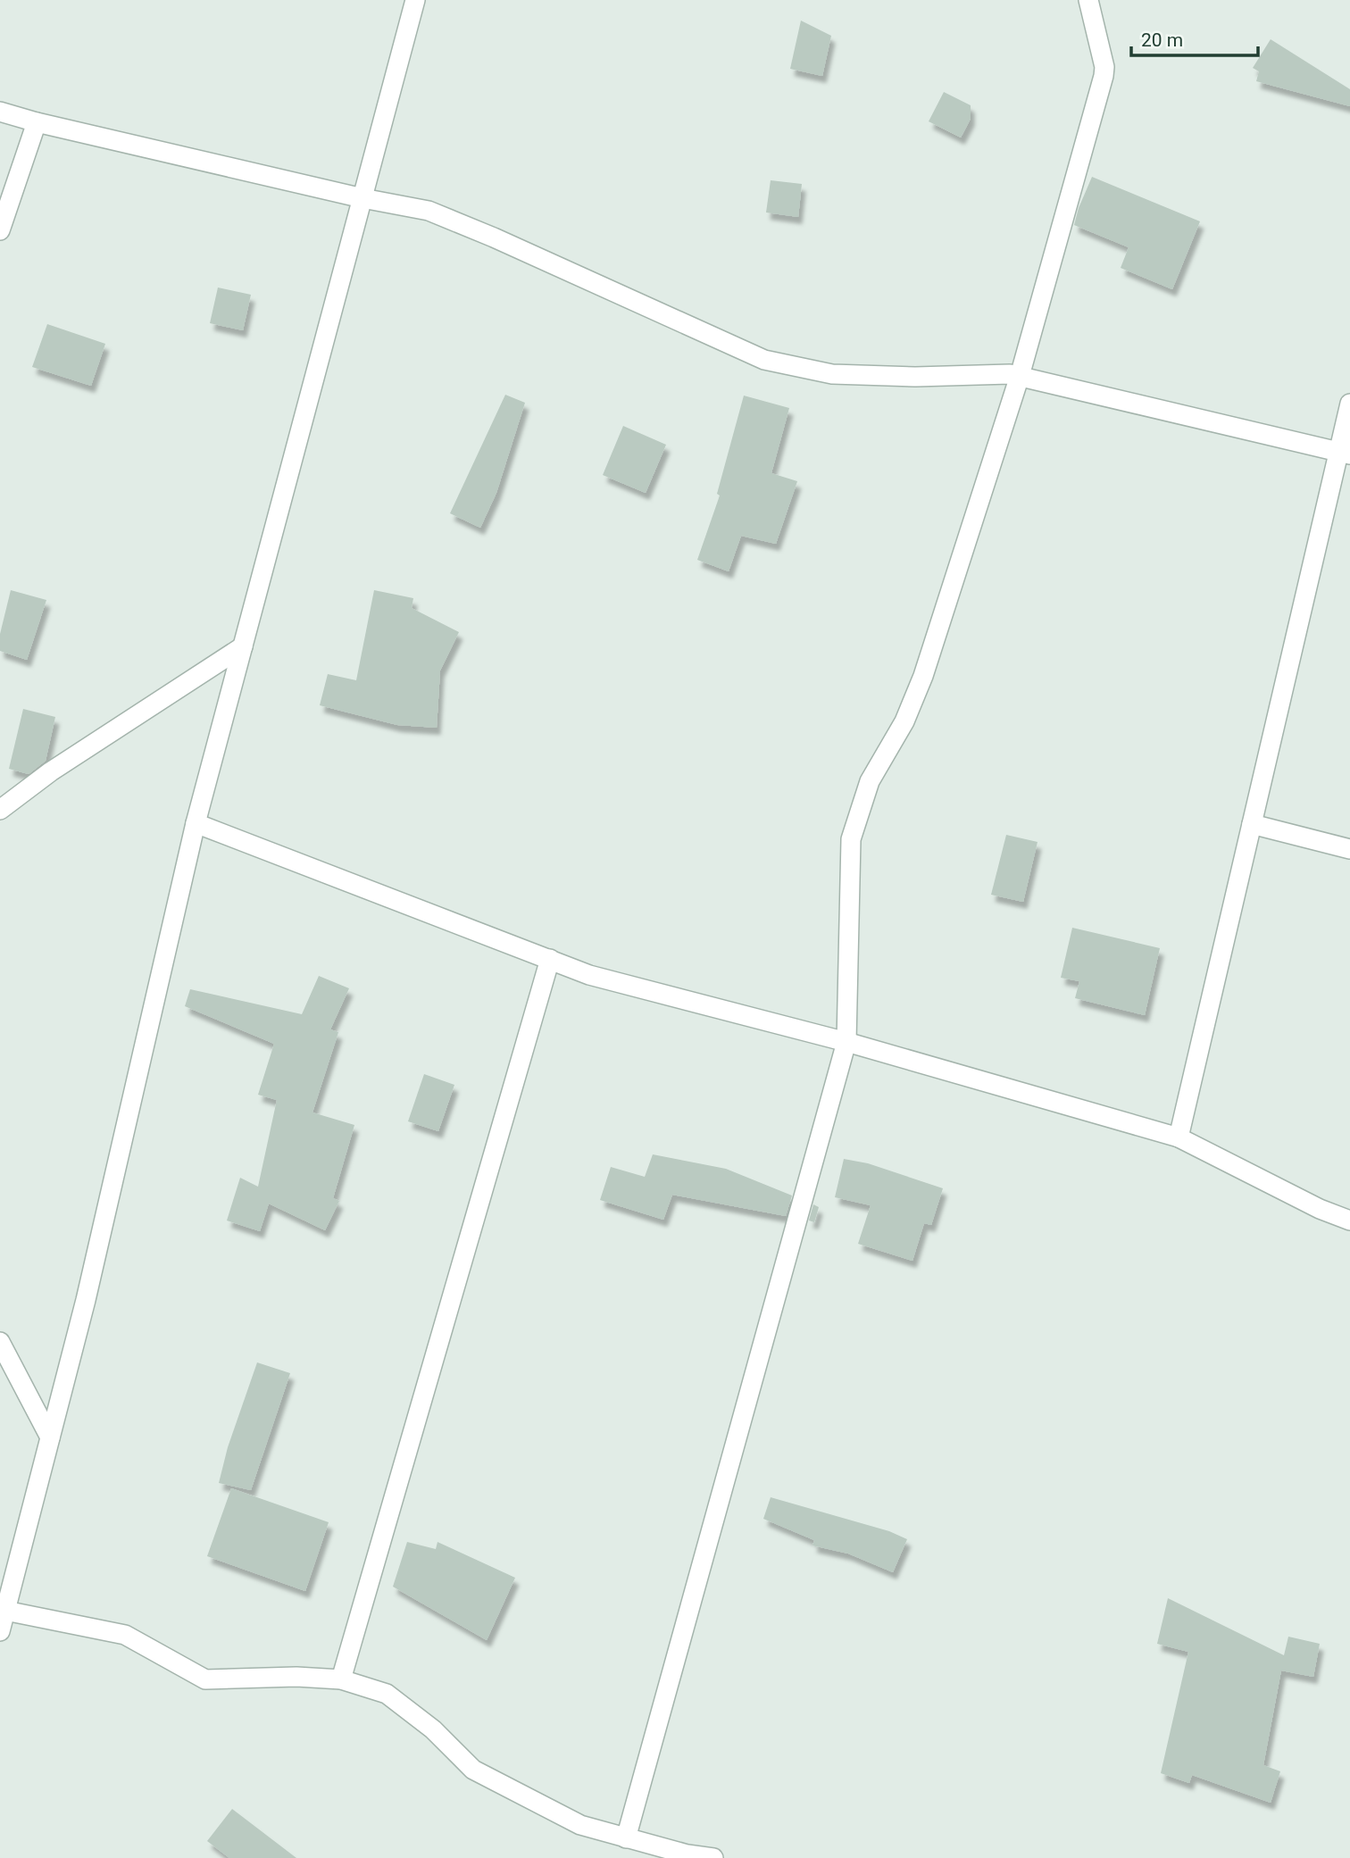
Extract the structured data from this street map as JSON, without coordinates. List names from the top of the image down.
{
  "scale_bar": "20 m"
}
